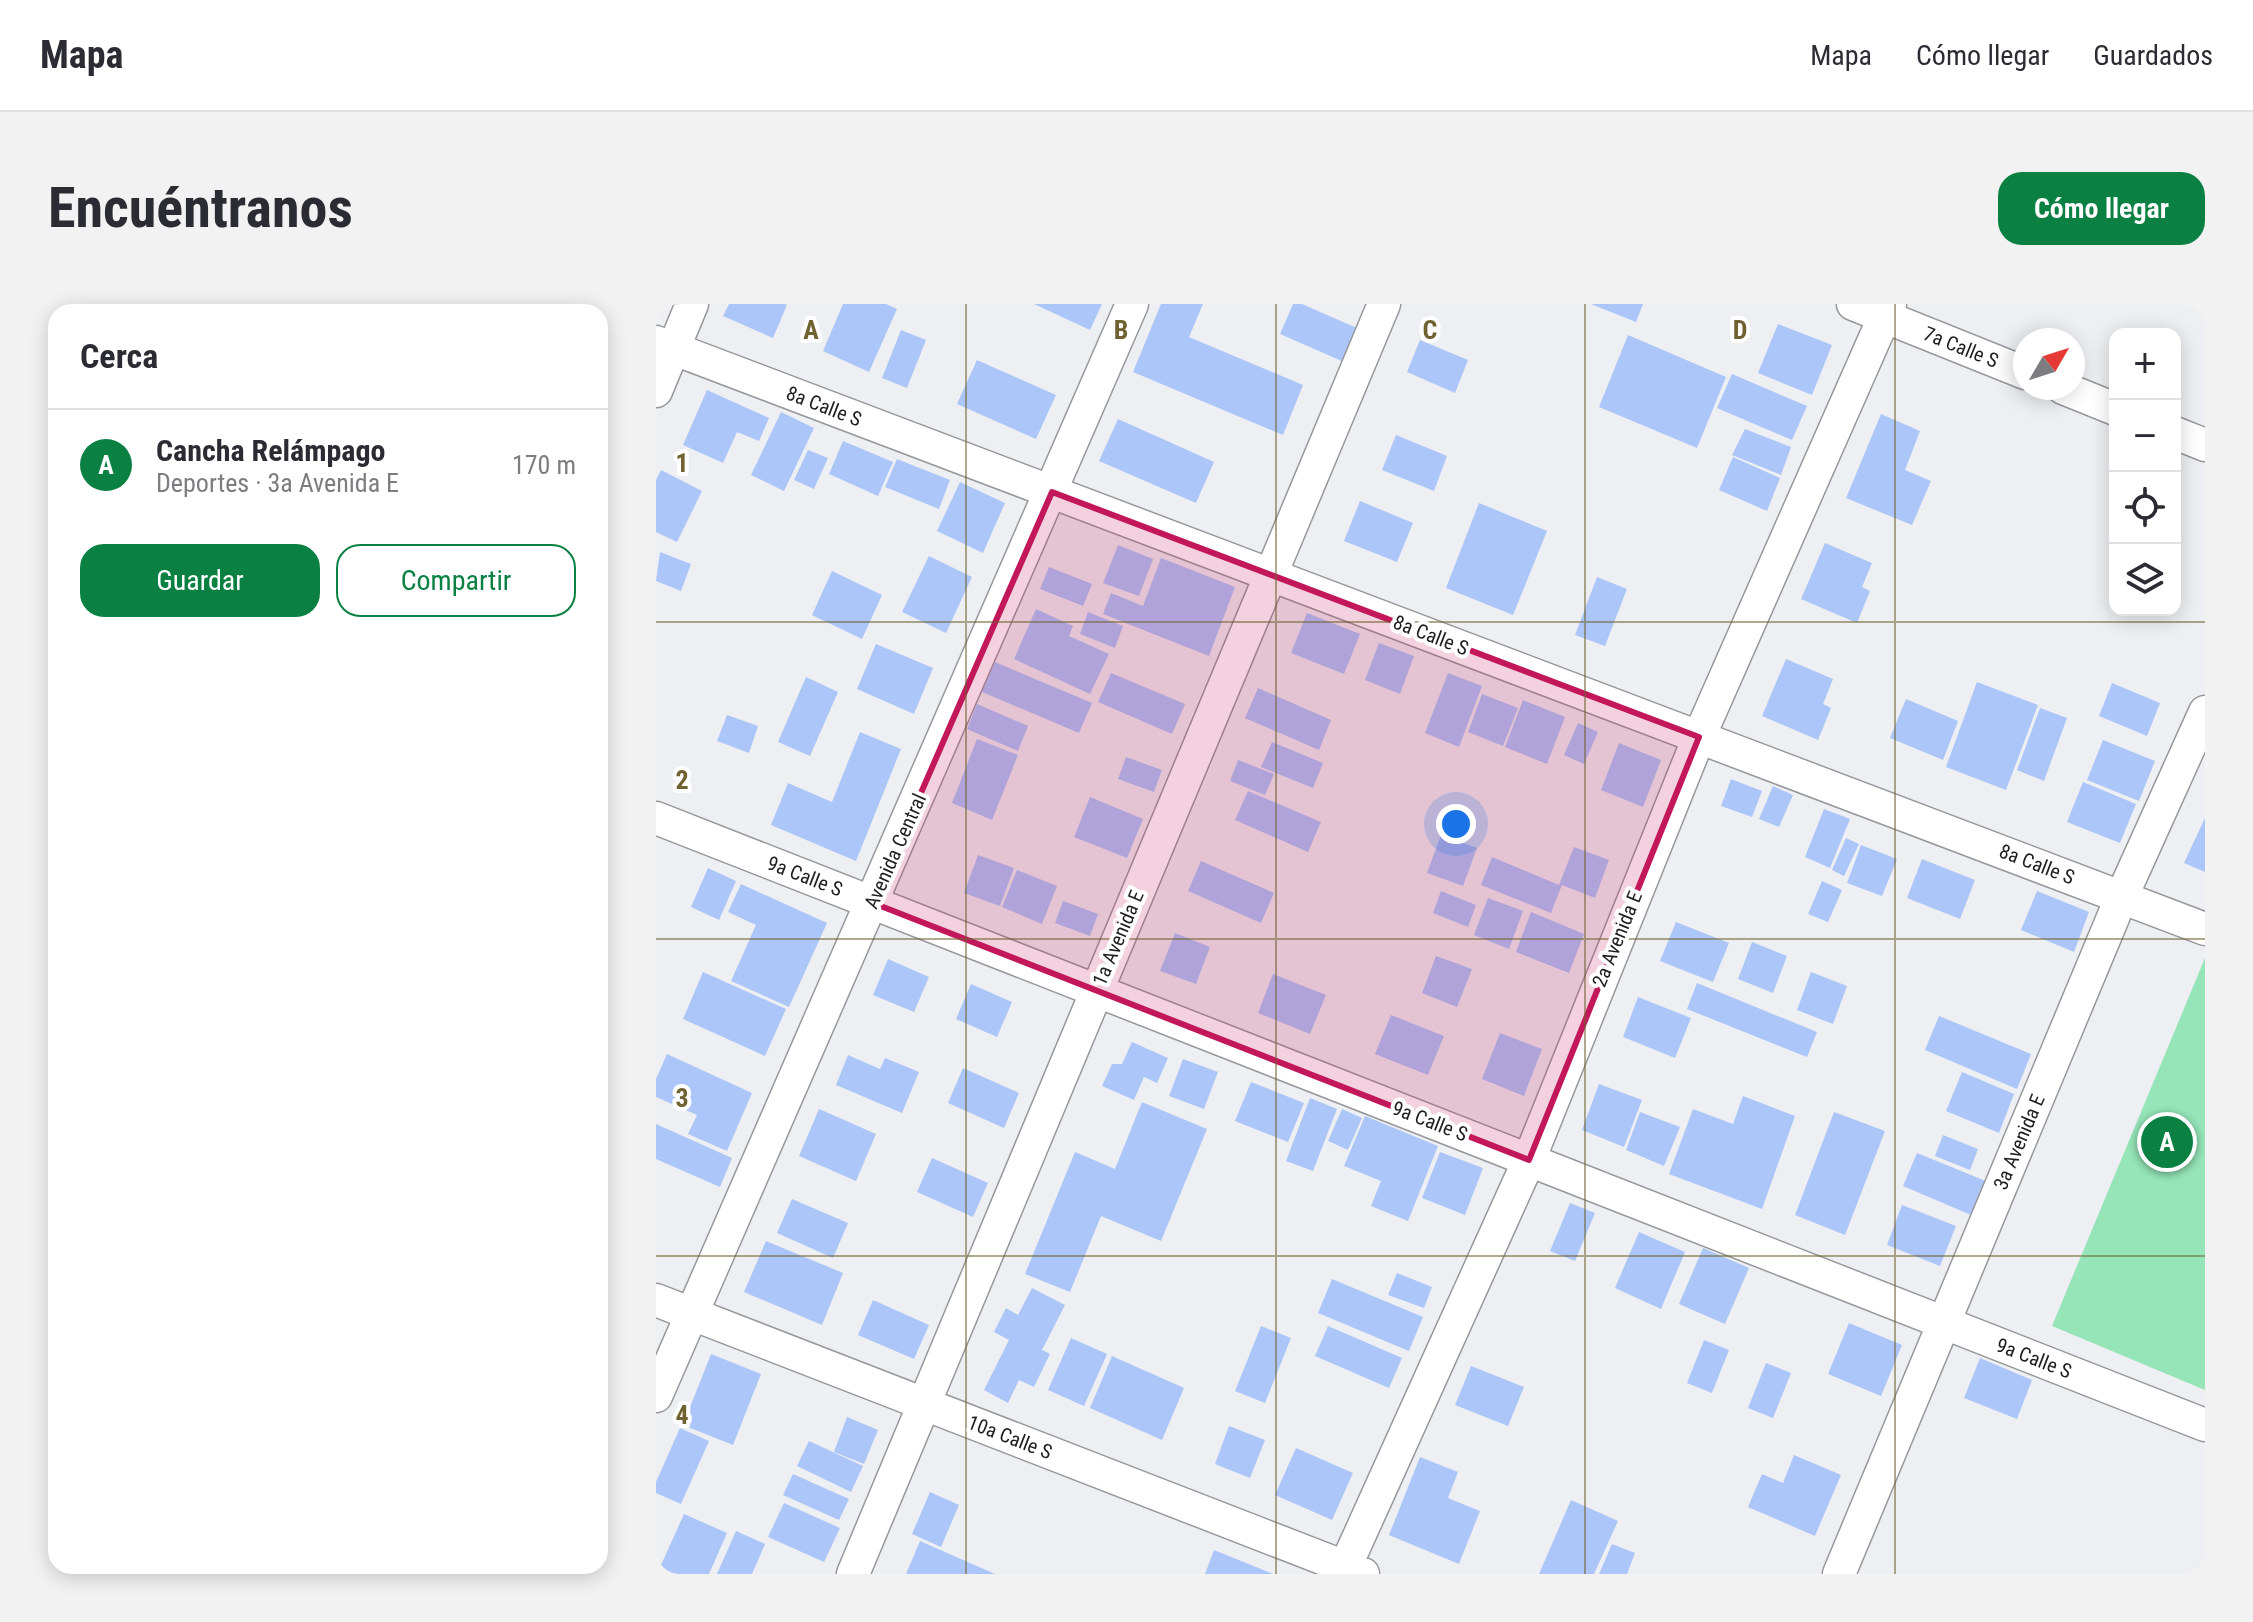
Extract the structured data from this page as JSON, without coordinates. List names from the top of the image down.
{
  "streets": {
    "street": [
      "7a Calle S",
      "8a Calle S",
      "Avenida Central",
      "9a Calle S",
      "1a Avenida E",
      "2a Avenida E",
      "3a Avenida E",
      "10a Calle S"
    ]
  },
  "crossings": [
    ["7a Calle S", "2a Avenida E"],
    ["8a Calle S", "Avenida Central"],
    ["8a Calle S", "1a Avenida E"],
    ["8a Calle S", "2a Avenida E"],
    ["8a Calle S", "3a Avenida E"],
    ["Avenida Central", "9a Calle S"],
    ["Avenida Central", "10a Calle S"],
    ["9a Calle S", "1a Avenida E"],
    ["9a Calle S", "2a Avenida E"],
    ["9a Calle S", "3a Avenida E"],
    ["1a Avenida E", "10a Calle S"],
    ["2a Avenida E", "10a Calle S"]
  ],
  "north": "top right",
  "page": {
    "header": "Mapa",
    "nav": ["Mapa", "Cómo llegar", "Guardados"],
    "buttons": [
      "Cómo llegar",
      ["Guardar", "Compartir"]
    ],
    "title": "Encuéntranos",
    "heading": "Cerca",
    "map_buttons": ["+", "−"],
    "list": [
      {
        "mark": "A",
        "name": "Cancha Relámpago",
        "note": "Deportes · 3a Avenida E",
        "value": "170 m"
      }
    ],
    "pins": "A"
  },
  "grid": {
    "columns": [
      "A",
      "B",
      "C",
      "D"
    ],
    "rows": [
      "1",
      "2",
      "3",
      "4"
    ]
  }
}
